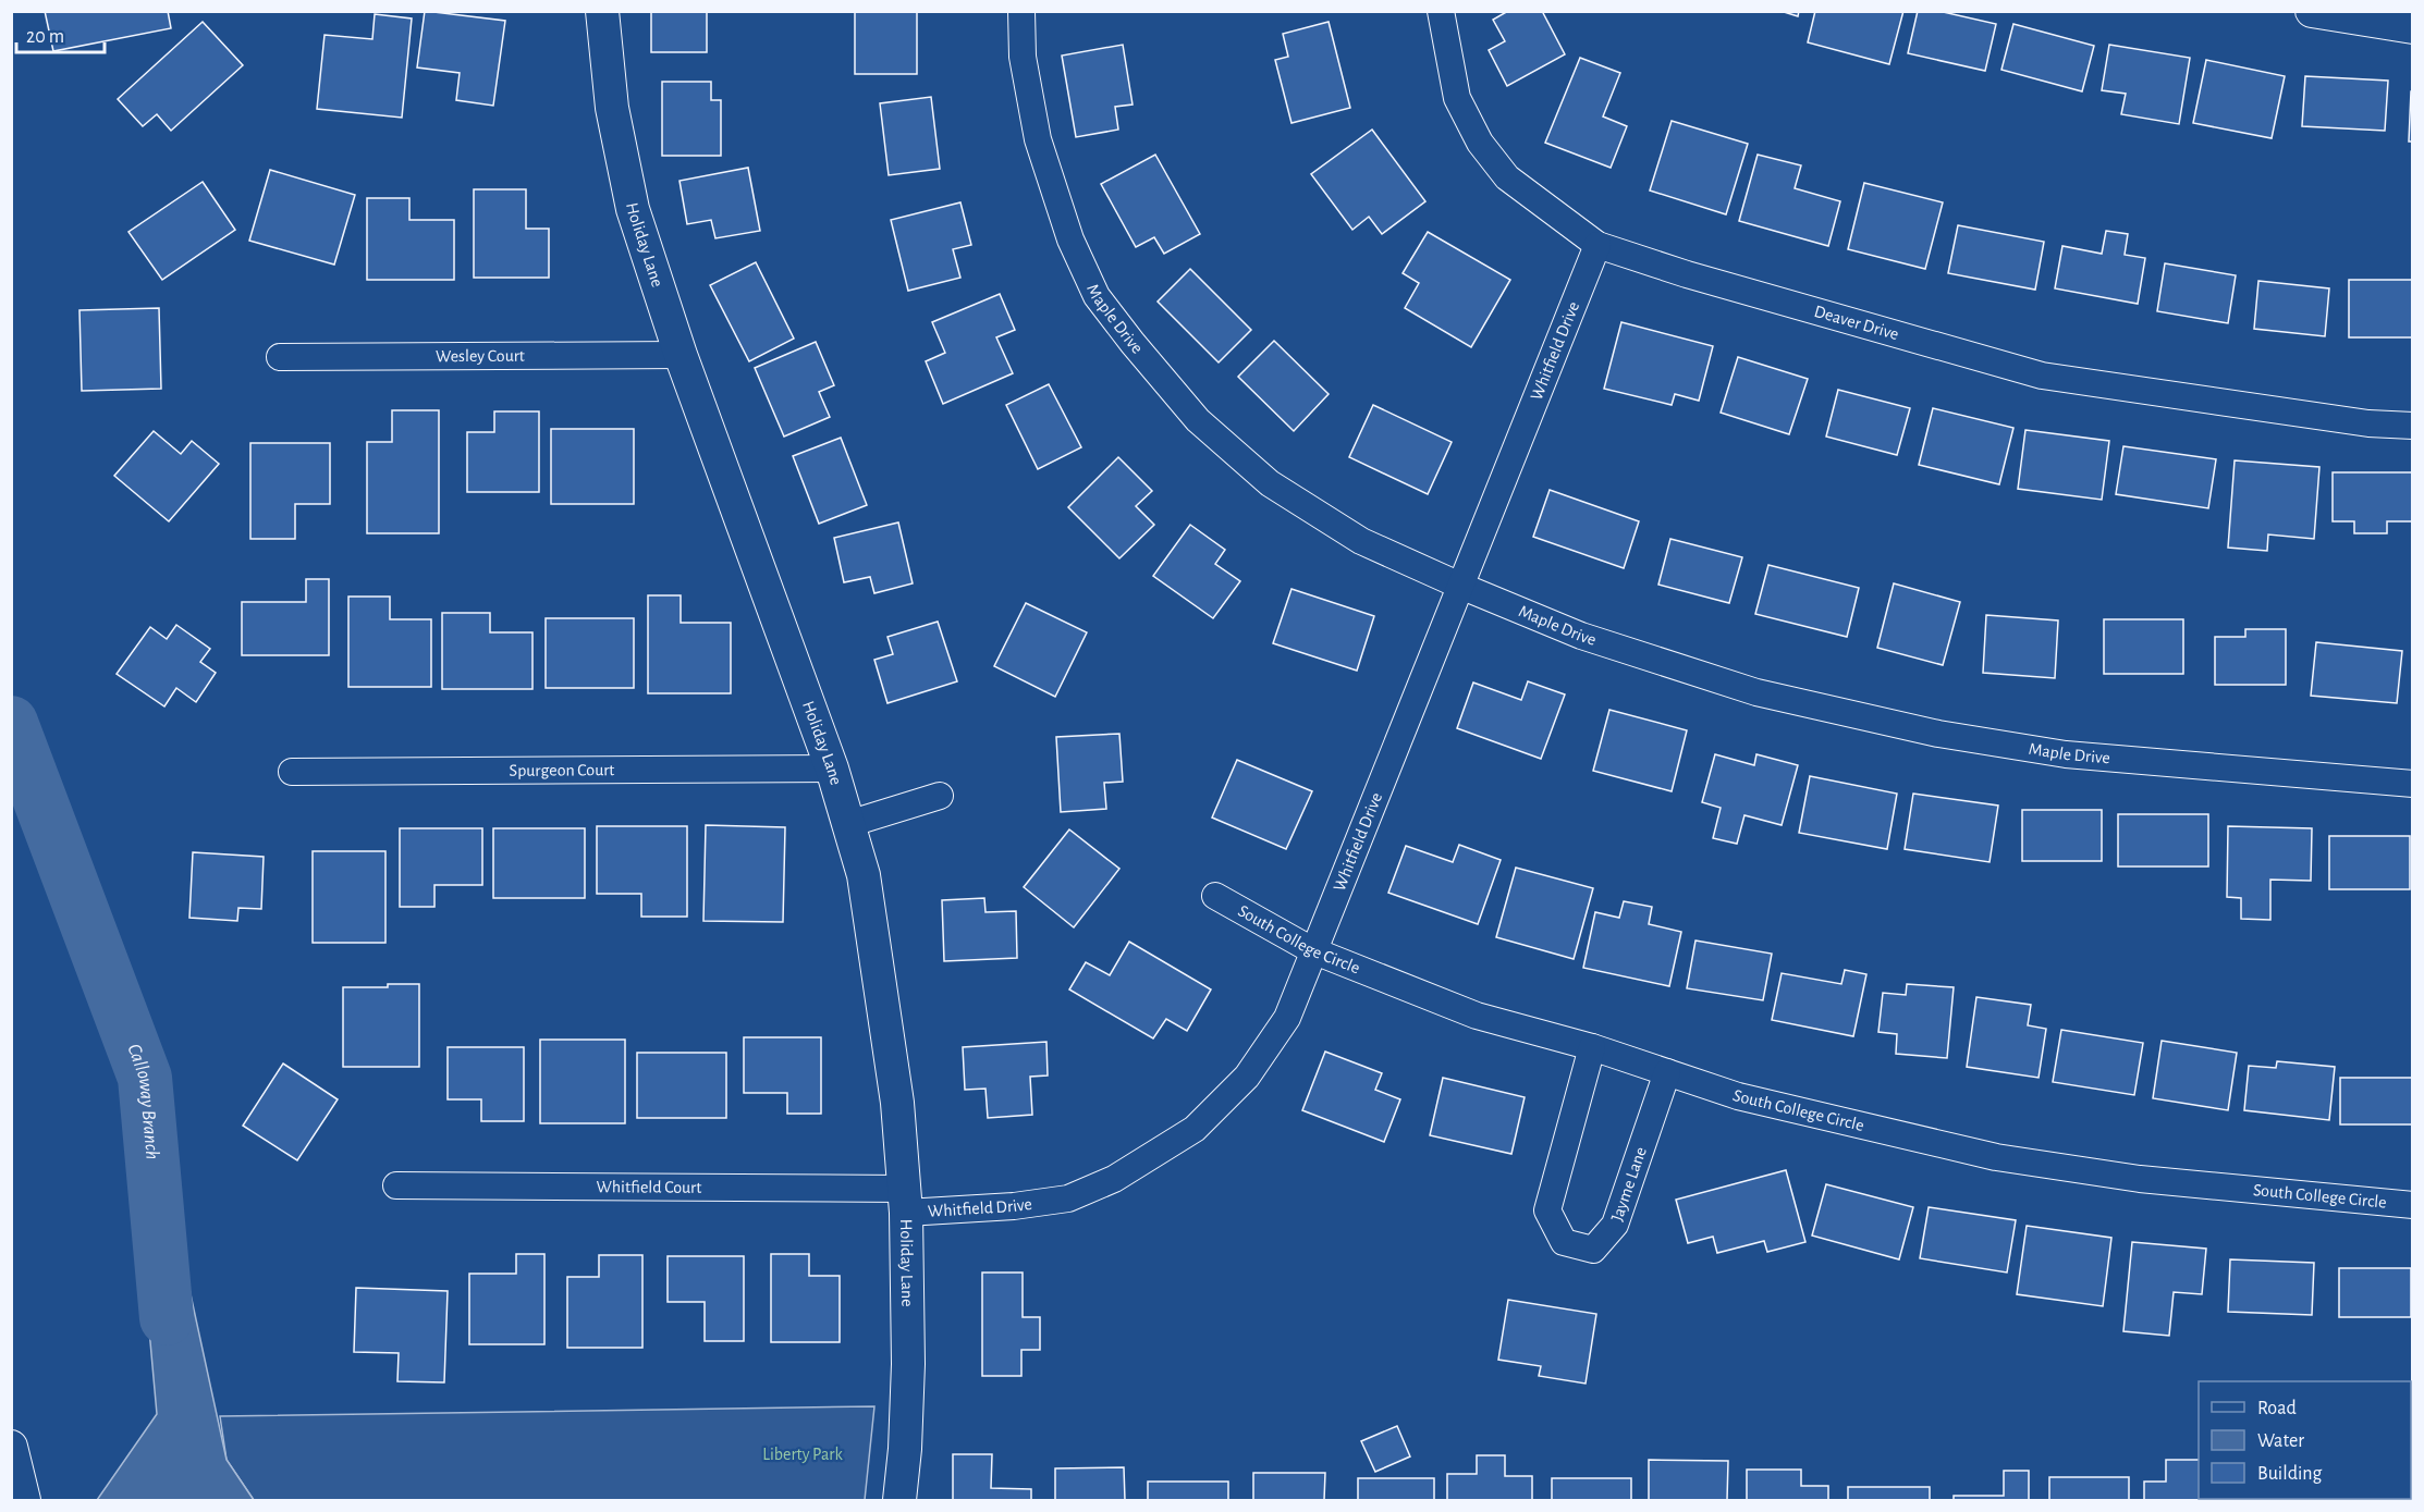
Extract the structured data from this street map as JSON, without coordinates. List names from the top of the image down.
{
  "streets": {
    "street": [
      "Holiday Lane",
      "Maple Drive",
      "Deaver Drive",
      "Whitfield Drive",
      "Wesley Court",
      "Spurgeon Court",
      "South College Circle",
      "Jayme Lane",
      "Whitfield Court"
    ]
  },
  "crossings": [
    ["Holiday Lane", "Whitfield Drive"],
    ["Holiday Lane", "Wesley Court"],
    ["Holiday Lane", "Spurgeon Court"],
    ["Holiday Lane", "Whitfield Court"],
    ["Maple Drive", "Whitfield Drive"],
    ["Deaver Drive", "Whitfield Drive"],
    ["Whitfield Drive", "South College Circle"],
    ["Whitfield Drive", "Whitfield Court"],
    ["South College Circle", "Jayme Lane"]
  ],
  "water": ["Calloway Branch"],
  "parks": ["Liberty Park"],
  "legend": ["Road", "Water", "Building"],
  "scale_bar": "20 m"
}
